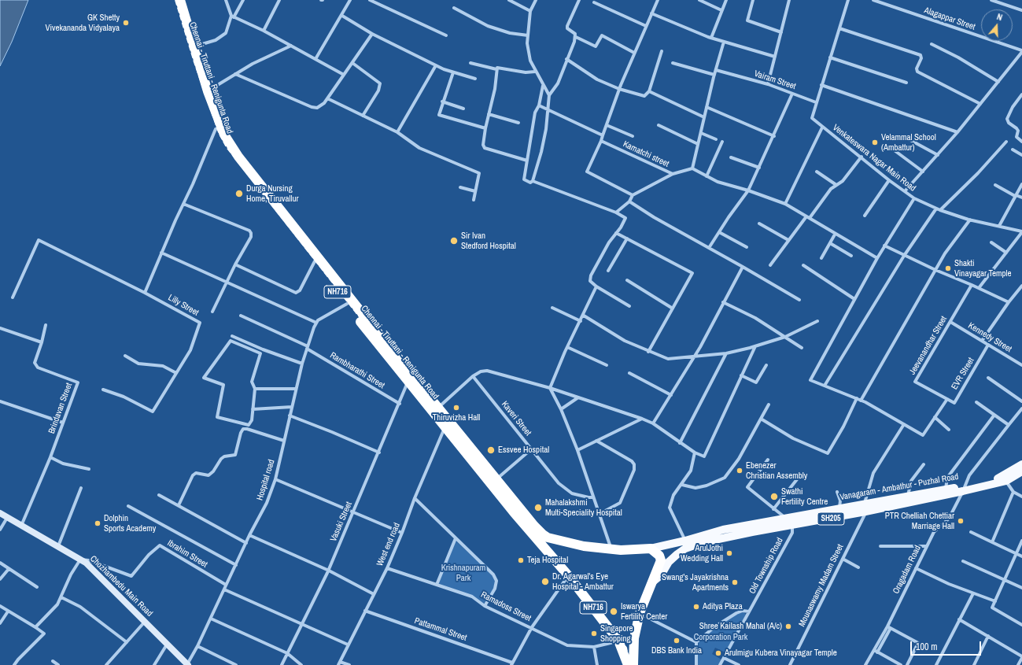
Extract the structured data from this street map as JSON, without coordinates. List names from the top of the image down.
{
  "streets": {
    "highway": ["Chennai - Tiruttani - Renigunta Road", "NH716", "Vanagaram - Ambathur - Puzhal Road"],
    "main road": ["SH205"],
    "street": [
      "Alagappar Street",
      "Vairam Street",
      "Kamatchi street",
      "Venkateswara Nagar Main Road",
      "Lilly Street",
      "Kennedy Street",
      "Jeevanandhar Street",
      "Rambharathi Street",
      "EVR Street",
      "Brindavan Street",
      "Kaveri Street",
      "Hospital road",
      "Vasuki Street",
      "West end road",
      "Ibrahim Street",
      "Old Township Road",
      "Oragadam Road",
      "Mounaswamy Madam Street",
      "Chozhambedu Main Road",
      "Ramadoss Street",
      "Pattammal Street"
    ]
  },
  "crossings": [
    ["Chennai - Tiruttani - Renigunta Road", "Vanagaram - Ambathur - Puzhal Road"],
    ["Chennai - Tiruttani - Renigunta Road", "Vasuki Street"],
    ["Chennai - Tiruttani - Renigunta Road", "West end road"],
    ["Chennai - Tiruttani - Renigunta Road", "Ramadoss Street"],
    ["Vairam Street", "Venkateswara Nagar Main Road"],
    ["Kennedy Street", "Jeevanandhar Street"],
    ["Kennedy Street", "EVR Street"],
    ["Jeevanandhar Street", "EVR Street"],
    ["Rambharathi Street", "Hospital road"],
    ["Rambharathi Street", "Vasuki Street"],
    ["Brindavan Street", "Chozhambedu Main Road"],
    ["Hospital road", "Ibrahim Street"],
    ["Hospital road", "Chozhambedu Main Road"],
    ["Vanagaram - Ambathur - Puzhal Road", "Old Township Road"],
    ["Vanagaram - Ambathur - Puzhal Road", "Oragadam Road"],
    ["Vanagaram - Ambathur - Puzhal Road", "Mounaswamy Madam Street"],
    ["West end road", "Ramadoss Street"],
    ["West end road", "Pattammal Street"],
    ["Ibrahim Street", "Chozhambedu Main Road"]
  ],
  "parks": ["Krishnapuram Park", "Corporation Park"],
  "places": [
    "GK Shetty Vivekananda Vidyalaya",
    "Velammal School (Ambattur)",
    "Durga Nursing Home, Tiruvallur",
    "Sir Ivan Stedford Hospital",
    "Shakti Vinayagar Temple",
    "Thiruvizha Hall",
    "Essvee Hospital",
    "Ebenezer Christian Assembly",
    "Swathi Fertility Centre",
    "Mahalakshmi Multi-Speciality Hospital",
    "PTR Chelliah Chettiar Marriage Hall",
    "Dolphin Sports Academy",
    "ArulJothi Wedding Hall",
    "Teja Hospital",
    "Dr. Agarwal's Eye Hospital - Ambattur",
    "Swang's Jayakrishna Apartments",
    "Aditya Plaza",
    "Iswarya Fertility Center",
    "Shree Kailash Mahal (A/c)",
    "Singapore Shopping",
    "DBS Bank India",
    "Arulmigu Kubera Vinayagar Temple"
  ],
  "scale_bar": "100 m",
  "north": "top"
}
